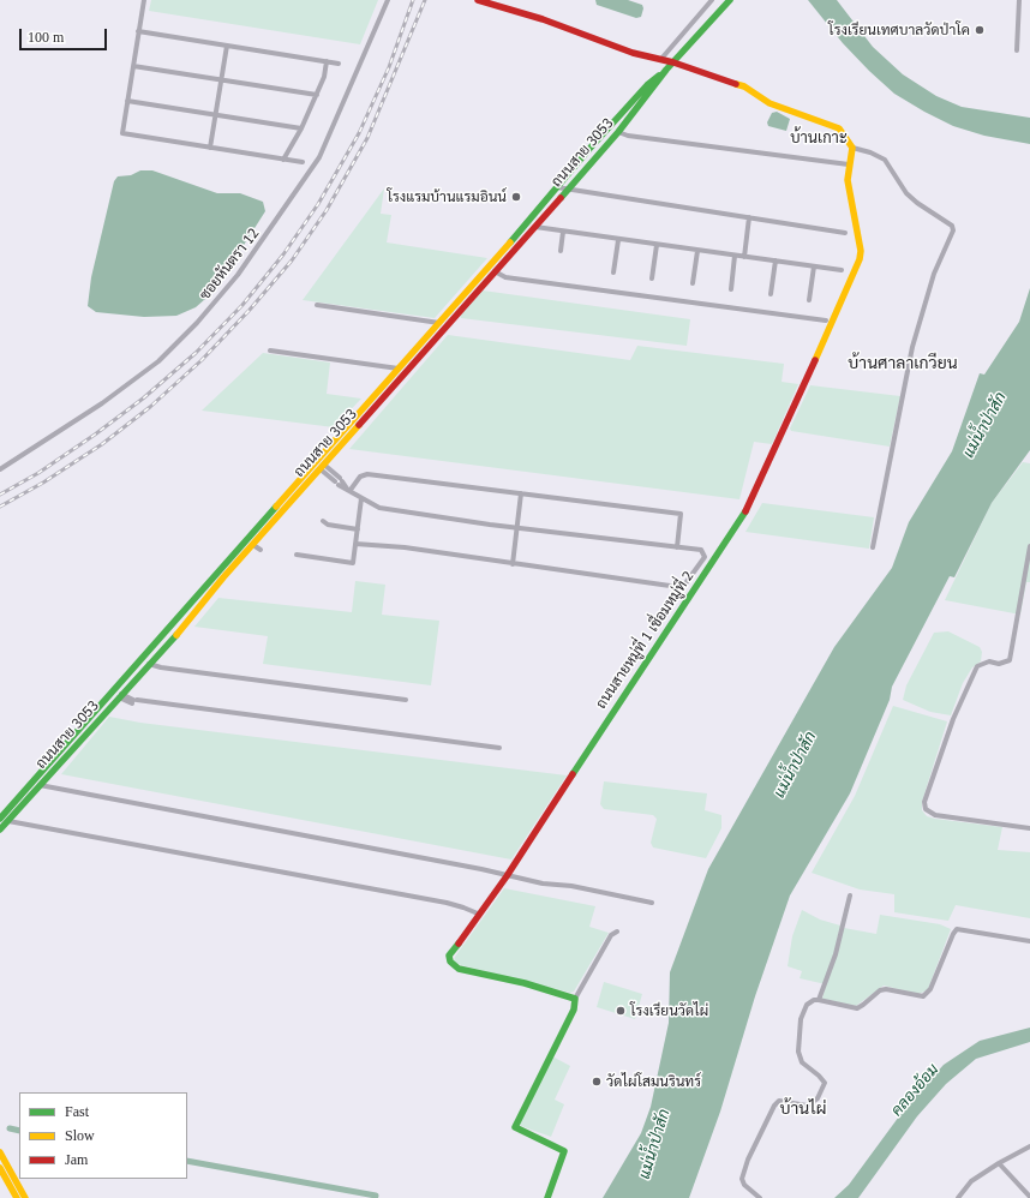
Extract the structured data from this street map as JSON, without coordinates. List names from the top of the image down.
{
  "streets": {
    "main road": ["ถนนสาย 3053", "ถนนสายหมู่ที่ 1 เชื่อมหมู่ที่ 2"],
    "street": ["ซอยหันตรา 12"]
  },
  "districts": ["บ้านเกาะ", "บ้านศาลาเกวียน", "บ้านไผ่"],
  "water": ["แม่น้ำป่าสัก", "คลองอ้อม"],
  "places": [
    "โรงเรียนเทศบาลวัดป่าโค",
    "โรงแรมบ้านแรมอินน์",
    "โรงเรียนวัดไผ่",
    "วัดไผ่โสมนรินทร์"
  ],
  "legend": ["Fast", "Slow", "Jam"],
  "scale_bar": "100 m"
}
